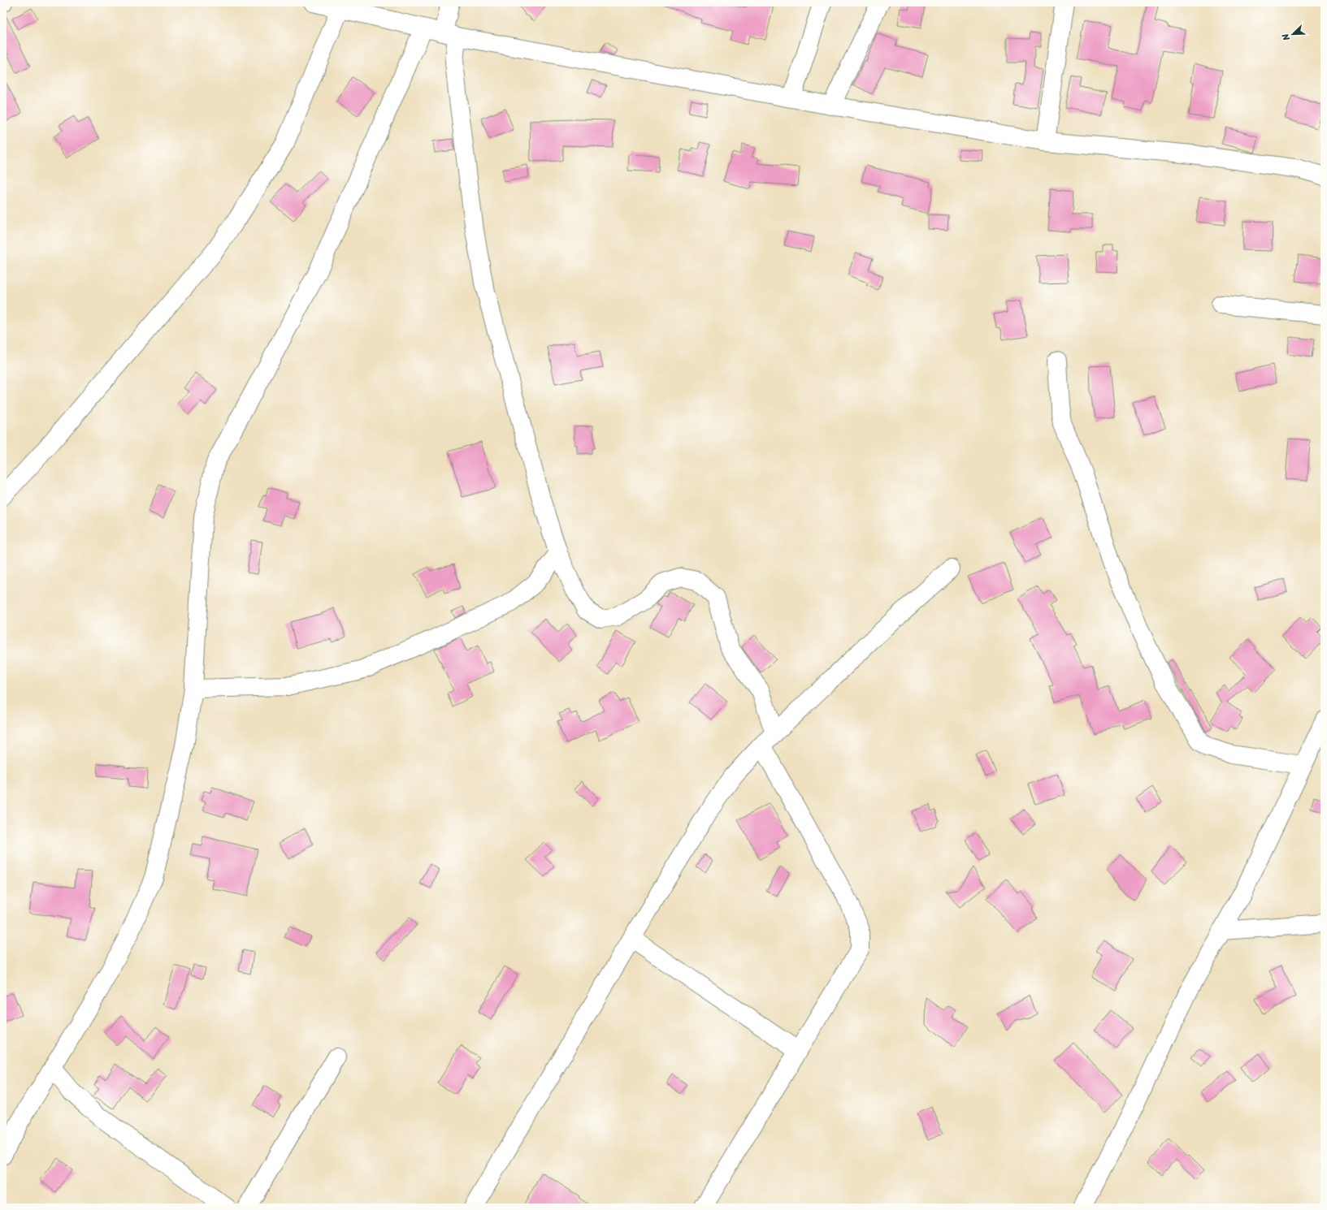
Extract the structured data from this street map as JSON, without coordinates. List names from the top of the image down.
{
  "north": "bottom left"
}
